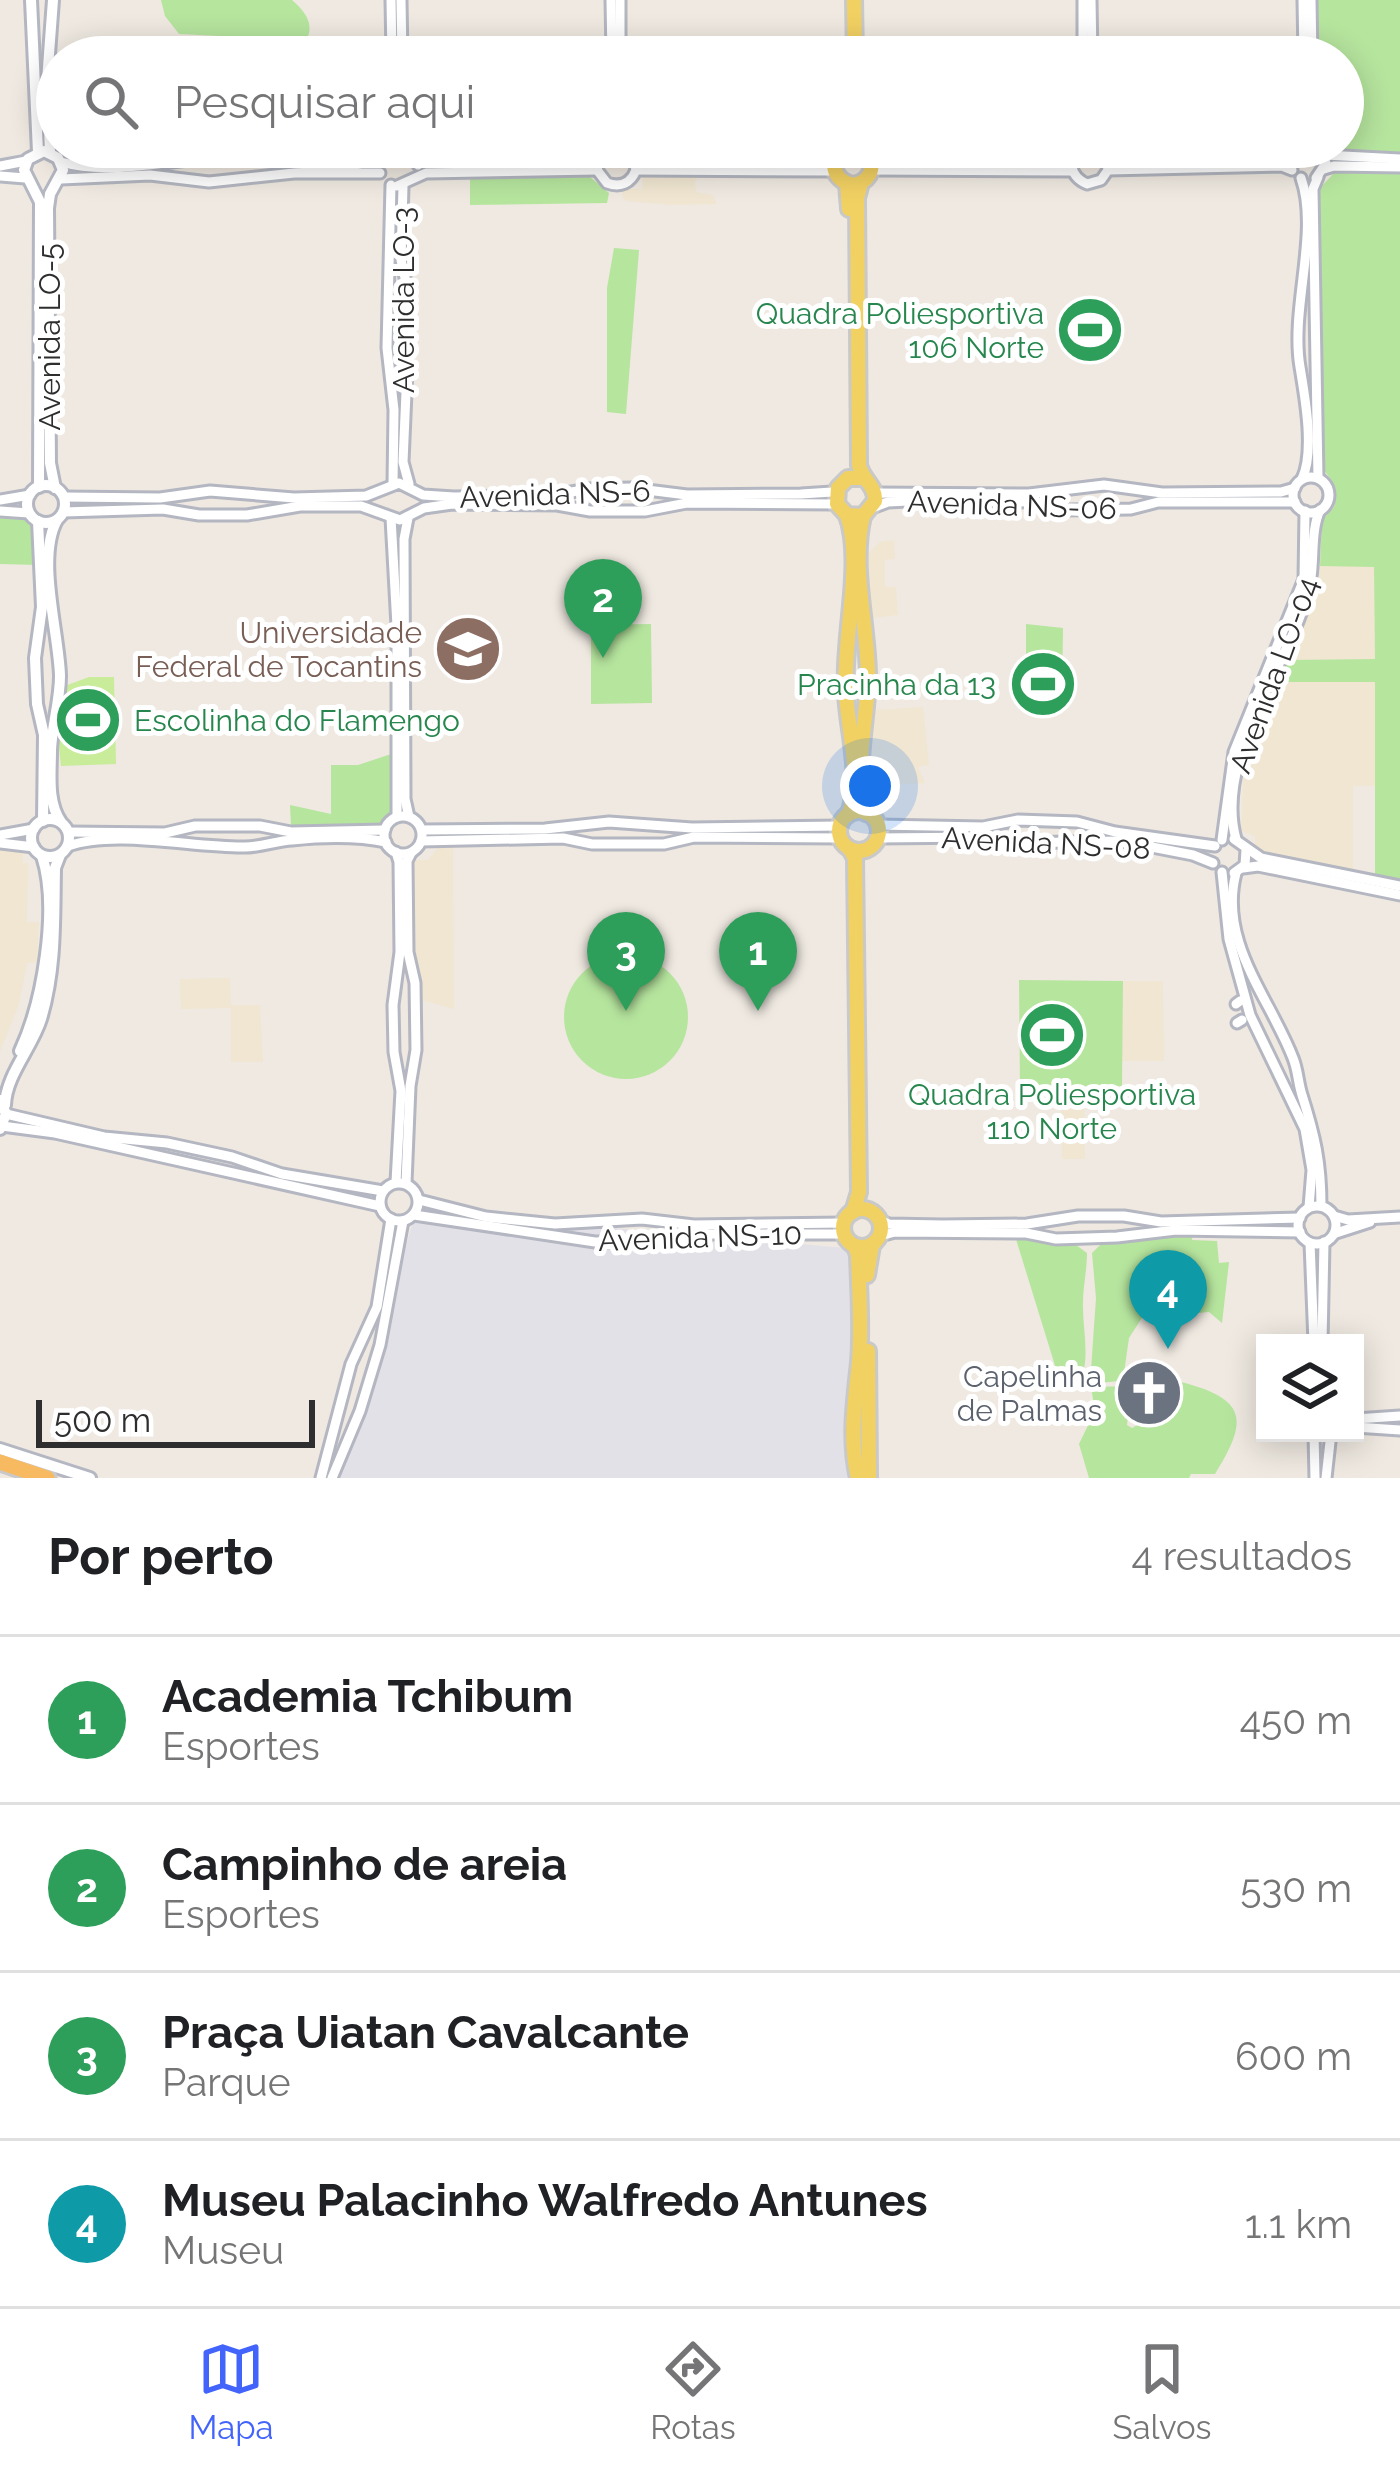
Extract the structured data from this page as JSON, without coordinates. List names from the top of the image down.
{
  "streets": {
    "main road": ["Avenida LO-5"],
    "street": [
      "Avenida LO-3",
      "Avenida NS-6",
      "Avenida NS-06",
      "Avenida LO-04",
      "Avenida NS-08",
      "Avenida NS-10"
    ]
  },
  "crossings": [
    ["Avenida LO-3", "Avenida NS-6"],
    ["Avenida NS-6", "Avenida NS-06"],
    ["Avenida NS-06", "Avenida LO-04"],
    ["Avenida LO-04", "Avenida NS-08"]
  ],
  "places": {
    "sports": [
      "Quadra Poliesportiva 106 Norte",
      "Pracinha da 13",
      "Escolinha do Flamengo",
      "Quadra Poliesportiva 110 Norte"
    ],
    "school or university": ["Universidade Federal de Tocantins"],
    "church": ["Capelinha de Palmas"]
  },
  "scale_bar": "500 m",
  "page": {
    "search": "Pesquisar aqui",
    "pins": [
      "2",
      "1",
      "3",
      "4"
    ],
    "scale": "500 m",
    "heading": ["Por perto", "4 resultados"],
    "list": [
      {
        "mark": "1",
        "name": "Academia Tchibum",
        "note": "Esportes",
        "value": "450 m"
      },
      {
        "mark": "2",
        "name": "Campinho de areia",
        "note": "Esportes",
        "value": "530 m"
      },
      {
        "mark": "3",
        "name": "Praça Uiatan Cavalcante",
        "note": "Parque",
        "value": "600 m"
      },
      {
        "mark": "4",
        "name": "Museu Palacinho Walfredo Antunes",
        "note": "Museu",
        "value": "1.1 km"
      }
    ],
    "nav": ["Mapa", "Rotas", "Salvos"]
  }
}
